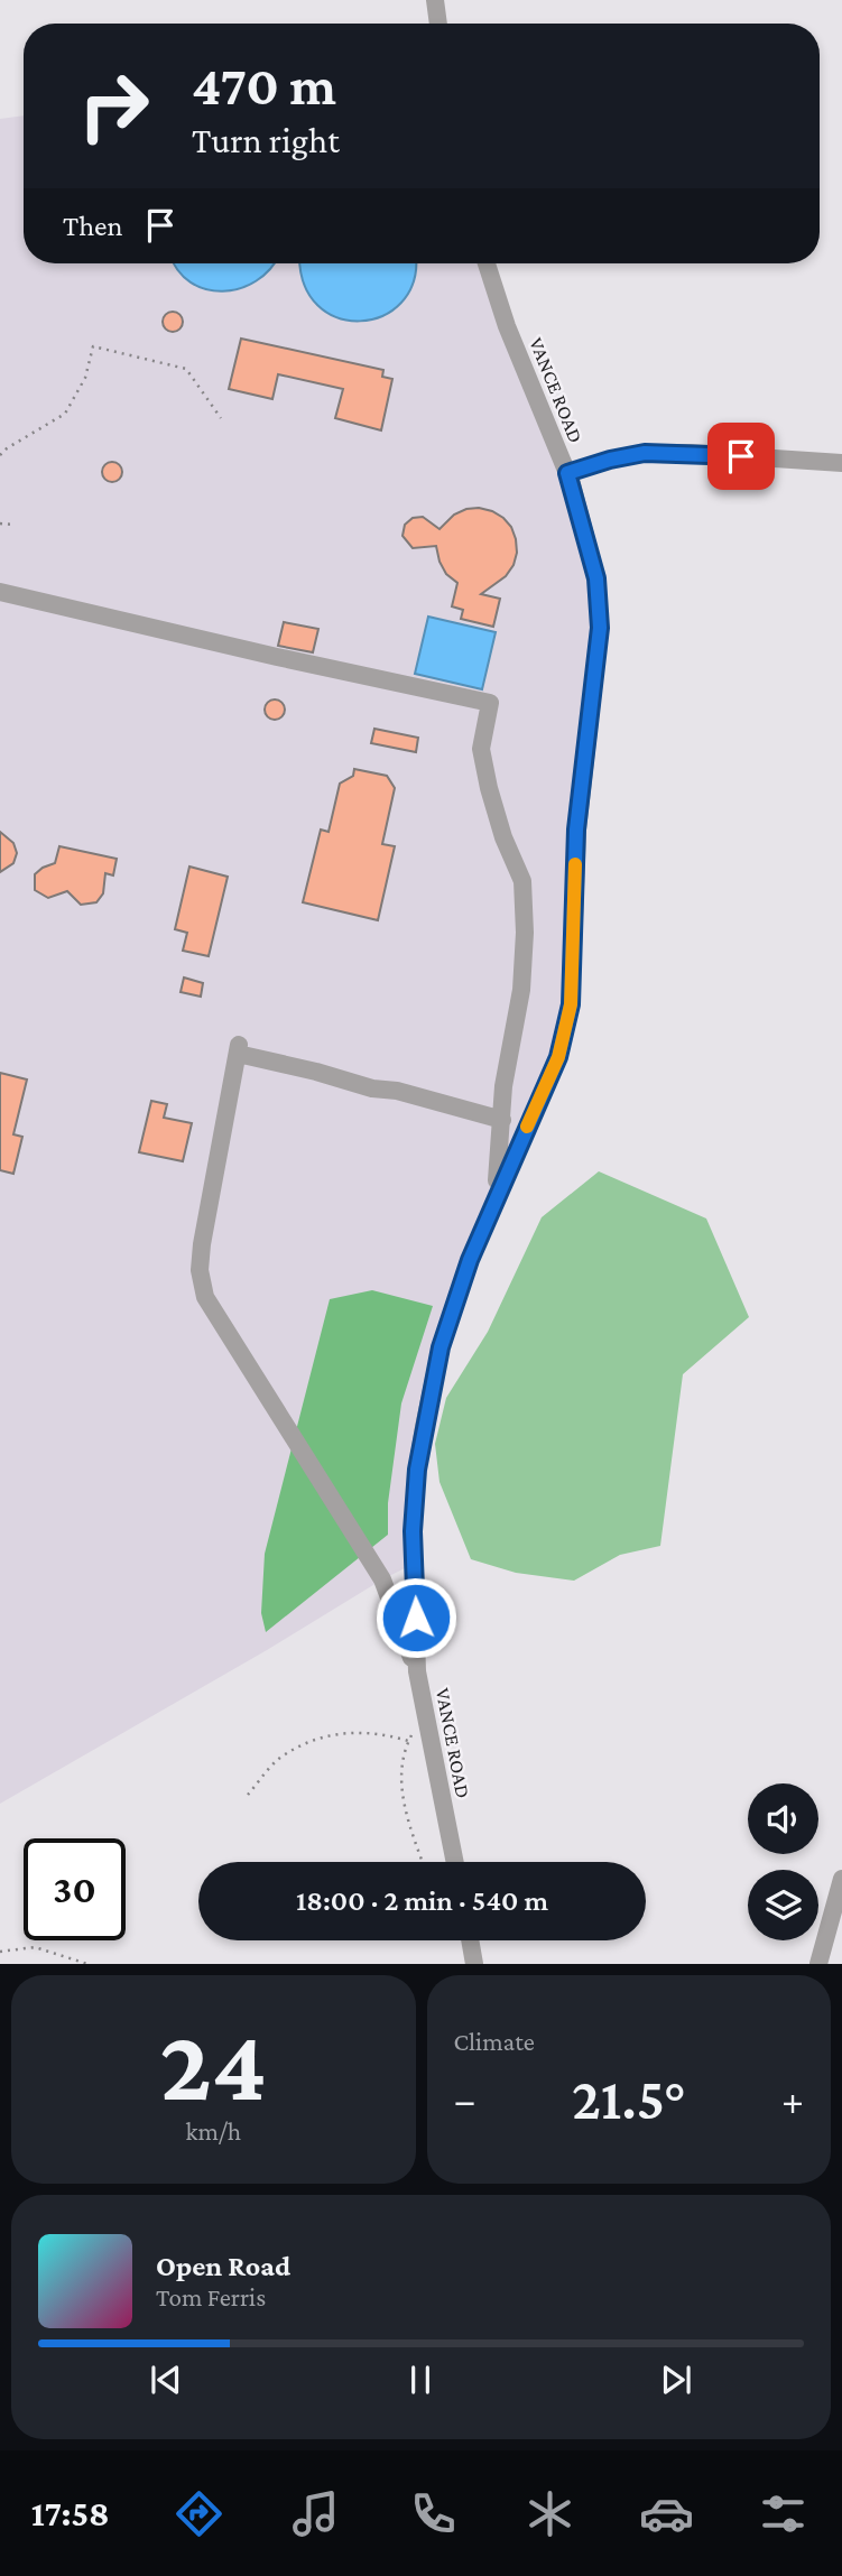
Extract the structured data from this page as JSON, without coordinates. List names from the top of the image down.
{
  "streets": {
    "street": ["VANCE ROAD"]
  },
  "page": {
    "turn": ["470 m", "Turn right"],
    "then": "Then",
    "limit": "30",
    "trip": "18:00 · 2 min · 540 m",
    "tile": [
      ["24", "km/h"],
      "Climate"
    ],
    "heat": ["−", "21.5°", "+"],
    "song": ["Open Road", "Tom Ferris"],
    "tabs": "17:58"
  }
}
